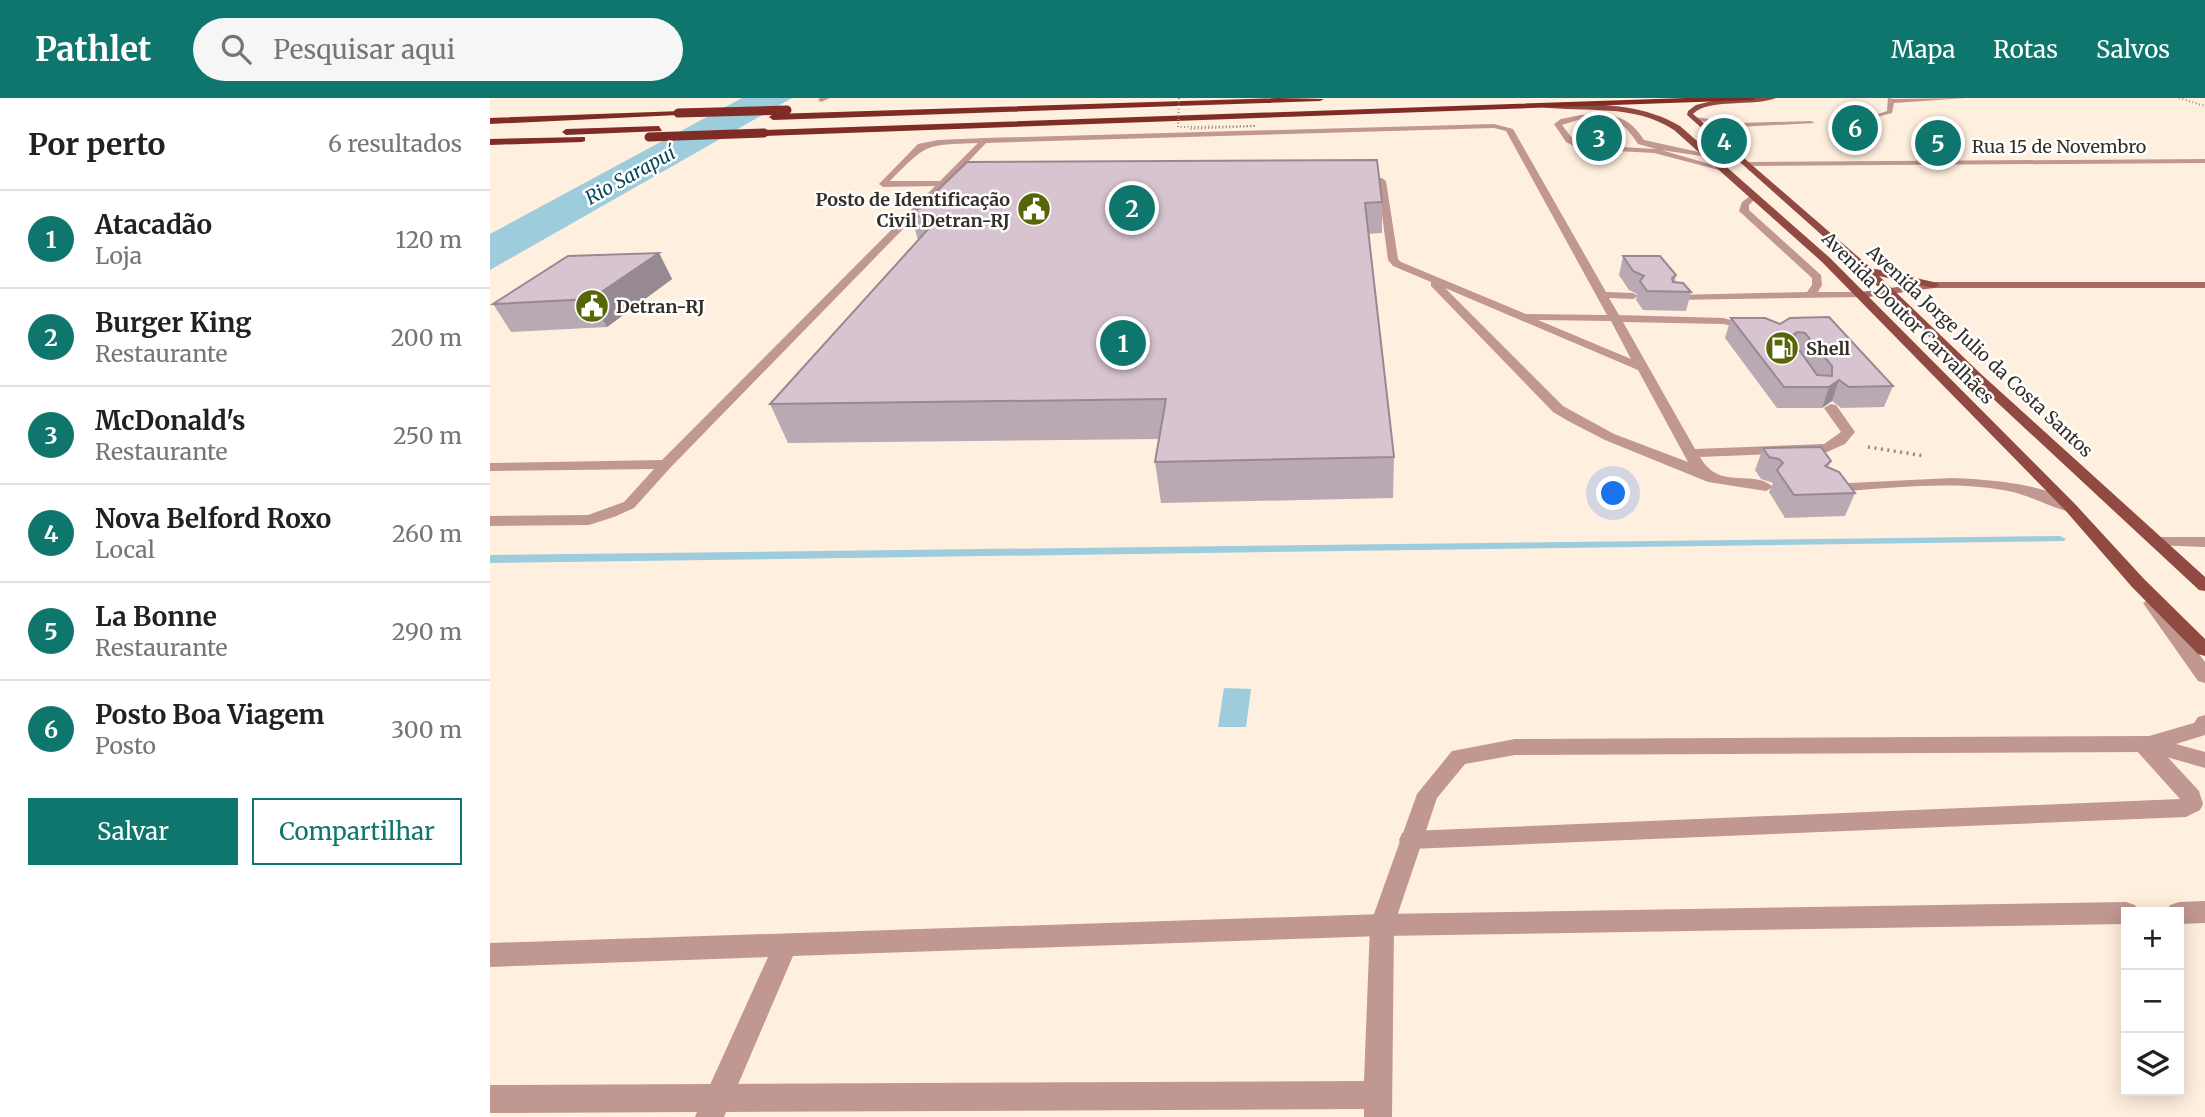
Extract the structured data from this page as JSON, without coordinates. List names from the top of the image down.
{
  "streets": {
    "main road": ["Avenida Doutor Carvalhães", "Avenida Jorge Julio da Costa Santos"],
    "street": ["Rua 15 de Novembro"]
  },
  "crossings": [
    ["Rua 15 de Novembro", "Avenida Jorge Julio da Costa Santos"]
  ],
  "water": ["Rio Sarapuí"],
  "places": {
    "public building": ["Posto de Identificação Civil Detran-RJ", "Detran-RJ"],
    "fuel station": ["Shell"]
  },
  "page": {
    "header": "Pathlet",
    "search": "Pesquisar aqui",
    "nav": ["Mapa", "Rotas", "Salvos"],
    "heading": ["Por perto", "6 resultados"],
    "pins": [
      "6",
      "3",
      "4",
      "5",
      "2",
      "1"
    ],
    "list": [
      {
        "mark": "1",
        "name": "Atacadão",
        "note": "Loja",
        "value": "120 m"
      },
      {
        "mark": "2",
        "name": "Burger King",
        "note": "Restaurante",
        "value": "200 m"
      },
      {
        "mark": "3",
        "name": "McDonald's",
        "note": "Restaurante",
        "value": "250 m"
      },
      {
        "mark": "4",
        "name": "Nova Belford Roxo",
        "note": "Local",
        "value": "260 m"
      },
      {
        "mark": "5",
        "name": "La Bonne",
        "note": "Restaurante",
        "value": "290 m"
      },
      {
        "mark": "6",
        "name": "Posto Boa Viagem",
        "note": "Posto",
        "value": "300 m"
      }
    ],
    "buttons": ["Salvar", "Compartilhar"],
    "map_buttons": ["+", "−"]
  }
}
